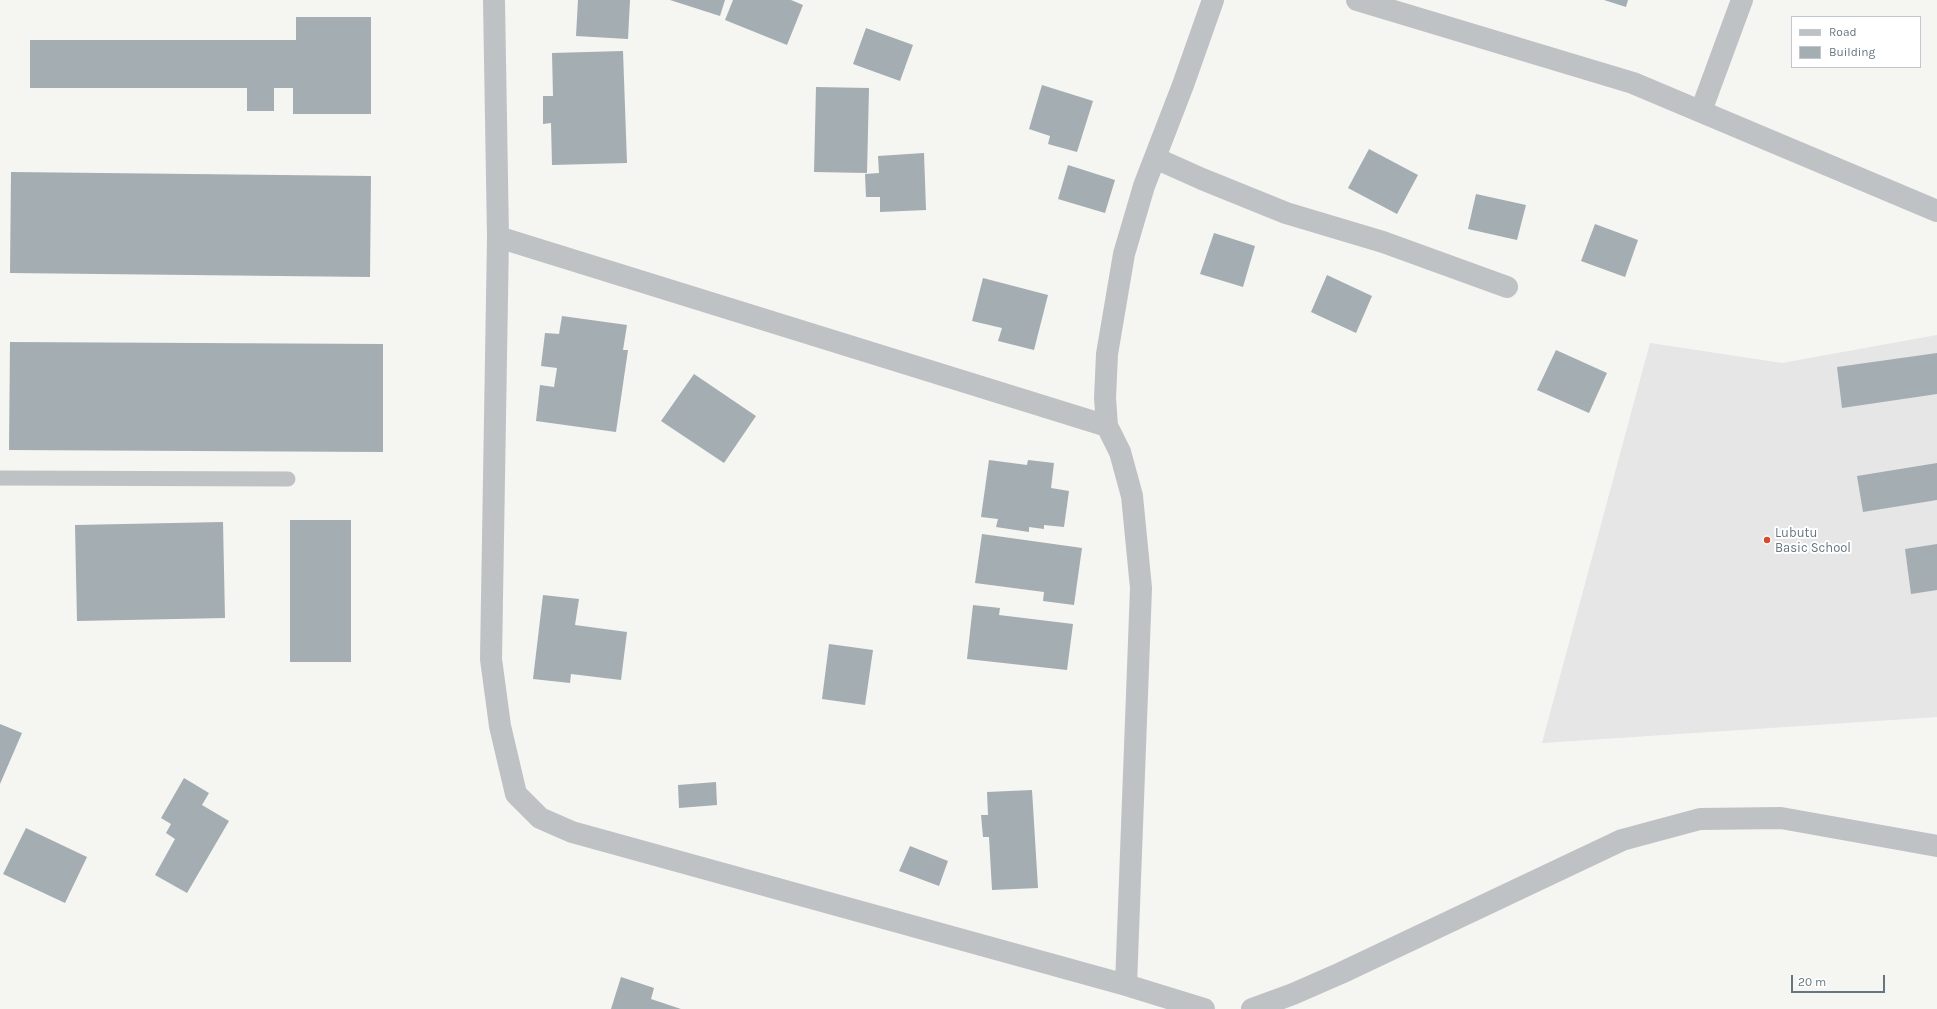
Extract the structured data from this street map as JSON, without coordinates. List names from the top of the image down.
{
  "places": ["Lubutu Basic School"],
  "legend": ["Road", "Building"],
  "scale_bar": "20 m"
}
